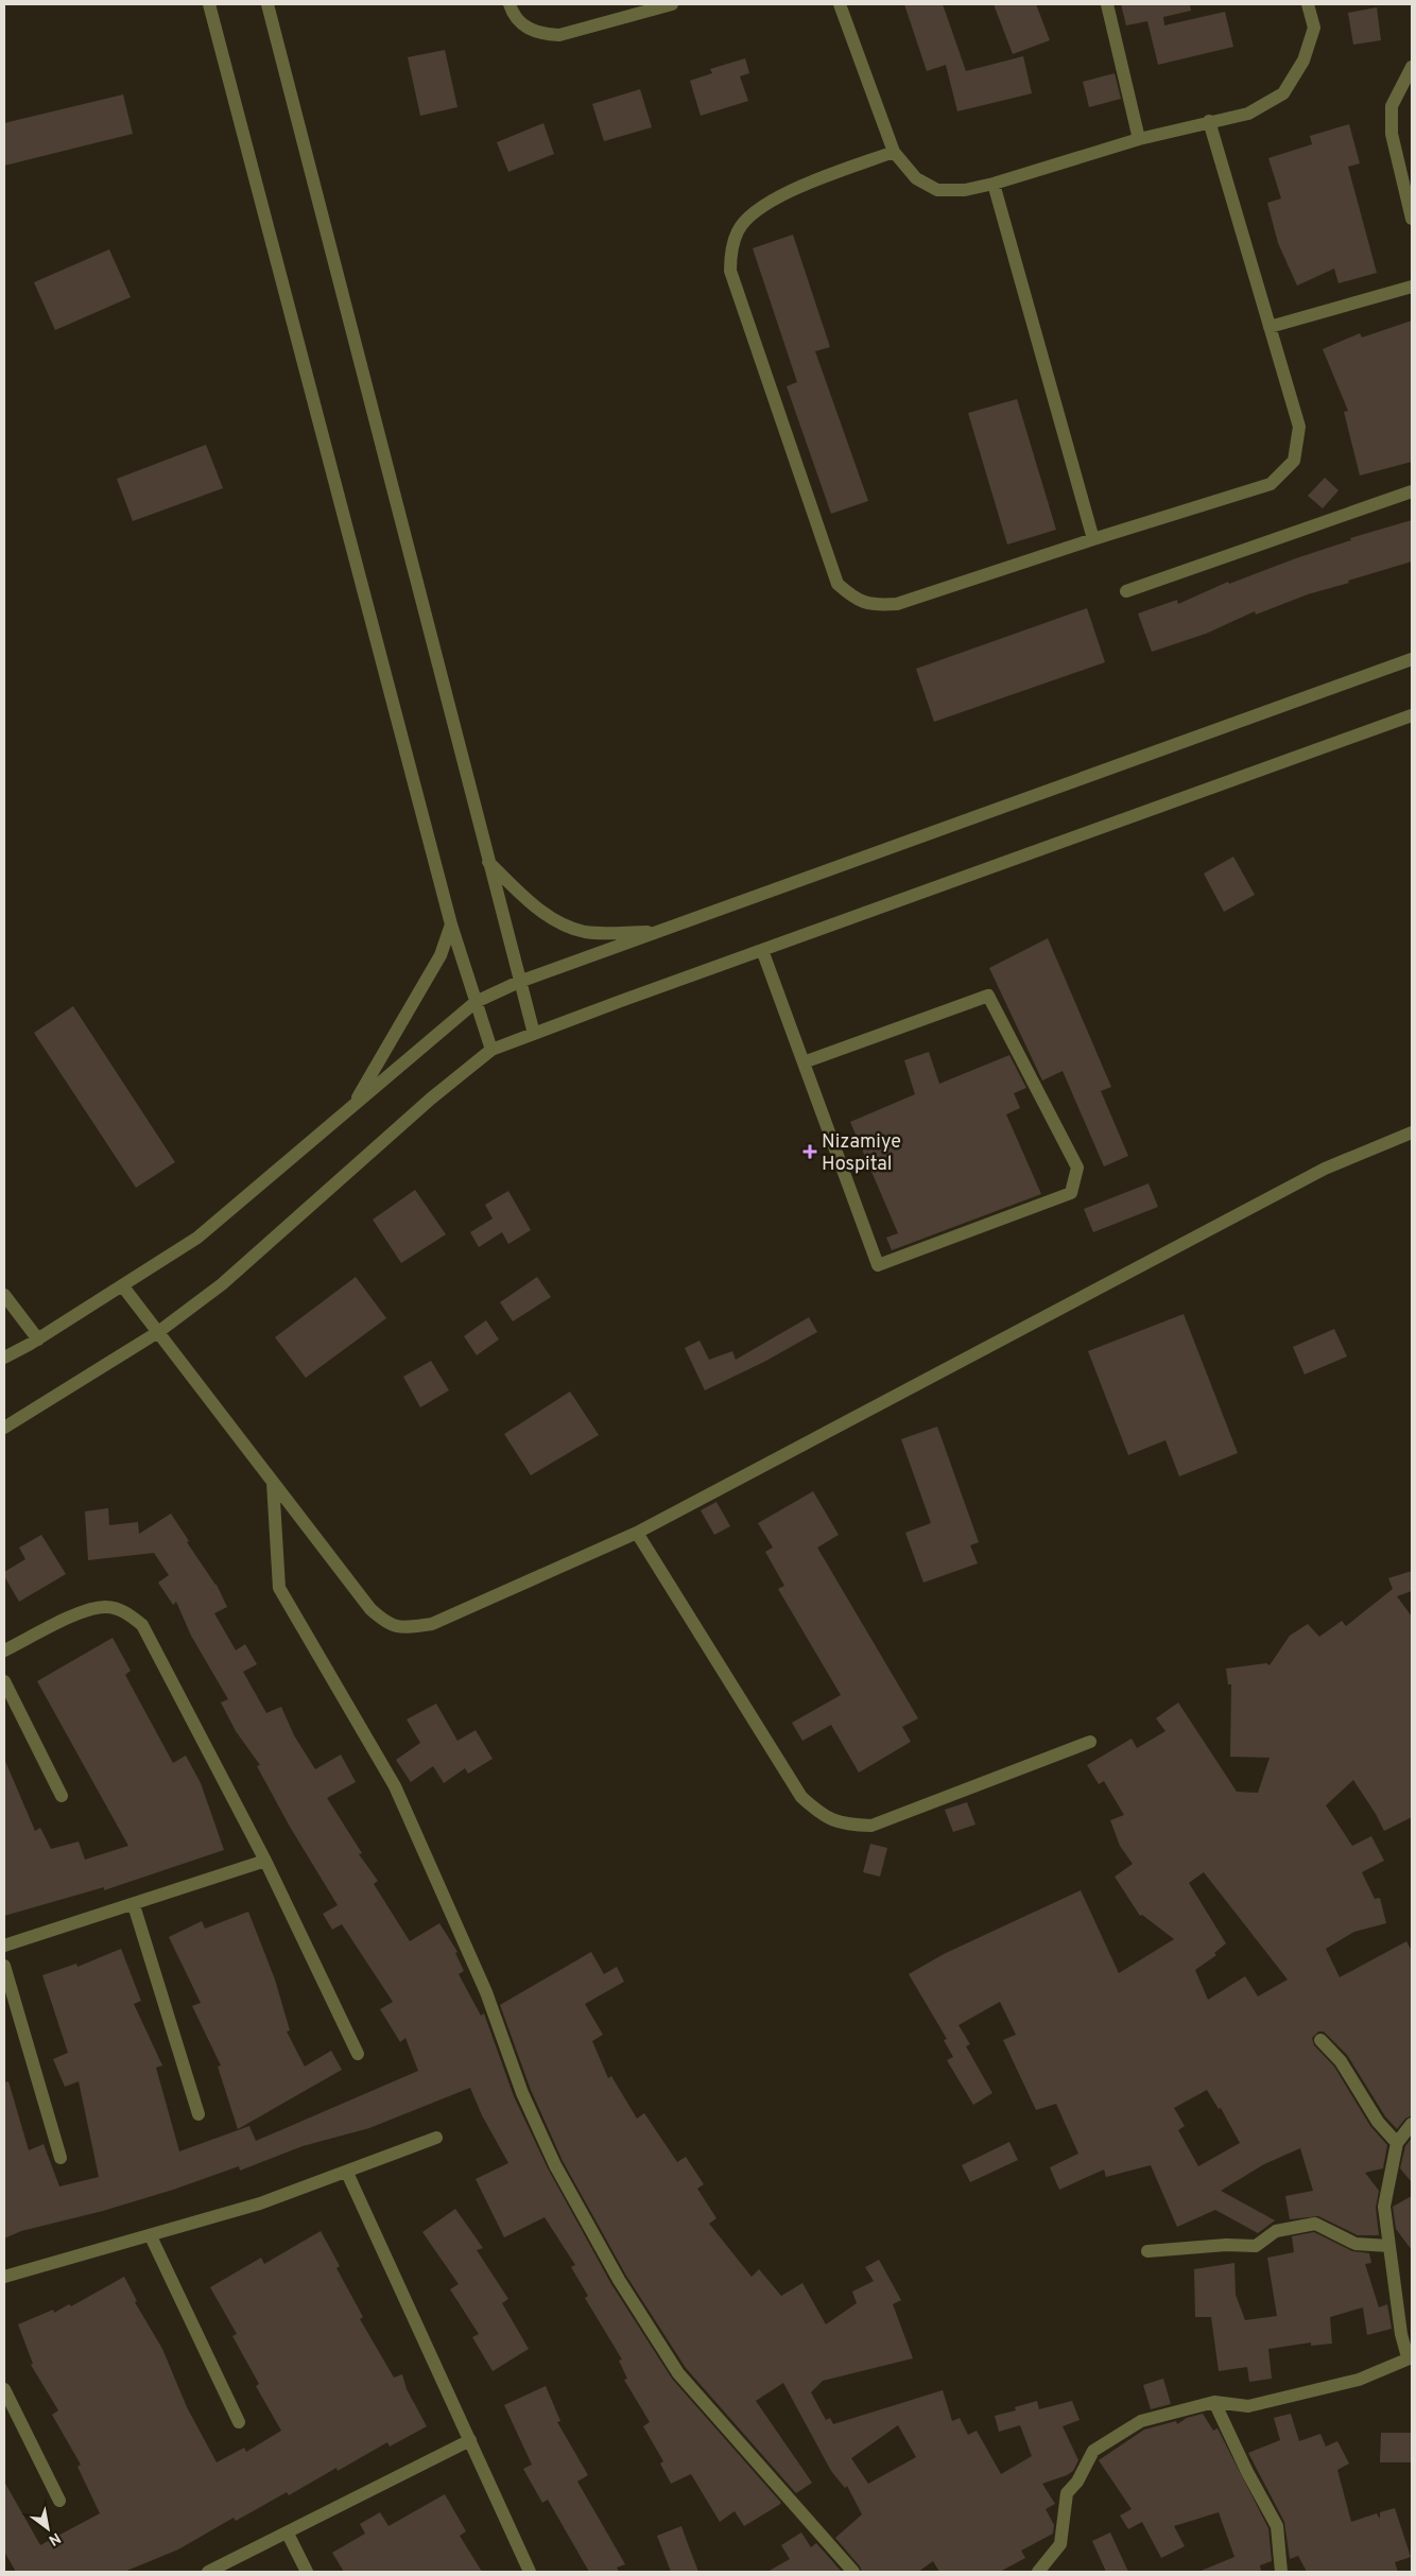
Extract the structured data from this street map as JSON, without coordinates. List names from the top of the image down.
{
  "places": {
    "health": ["Nizamiye Hospital"]
  },
  "north": "bottom right"
}
